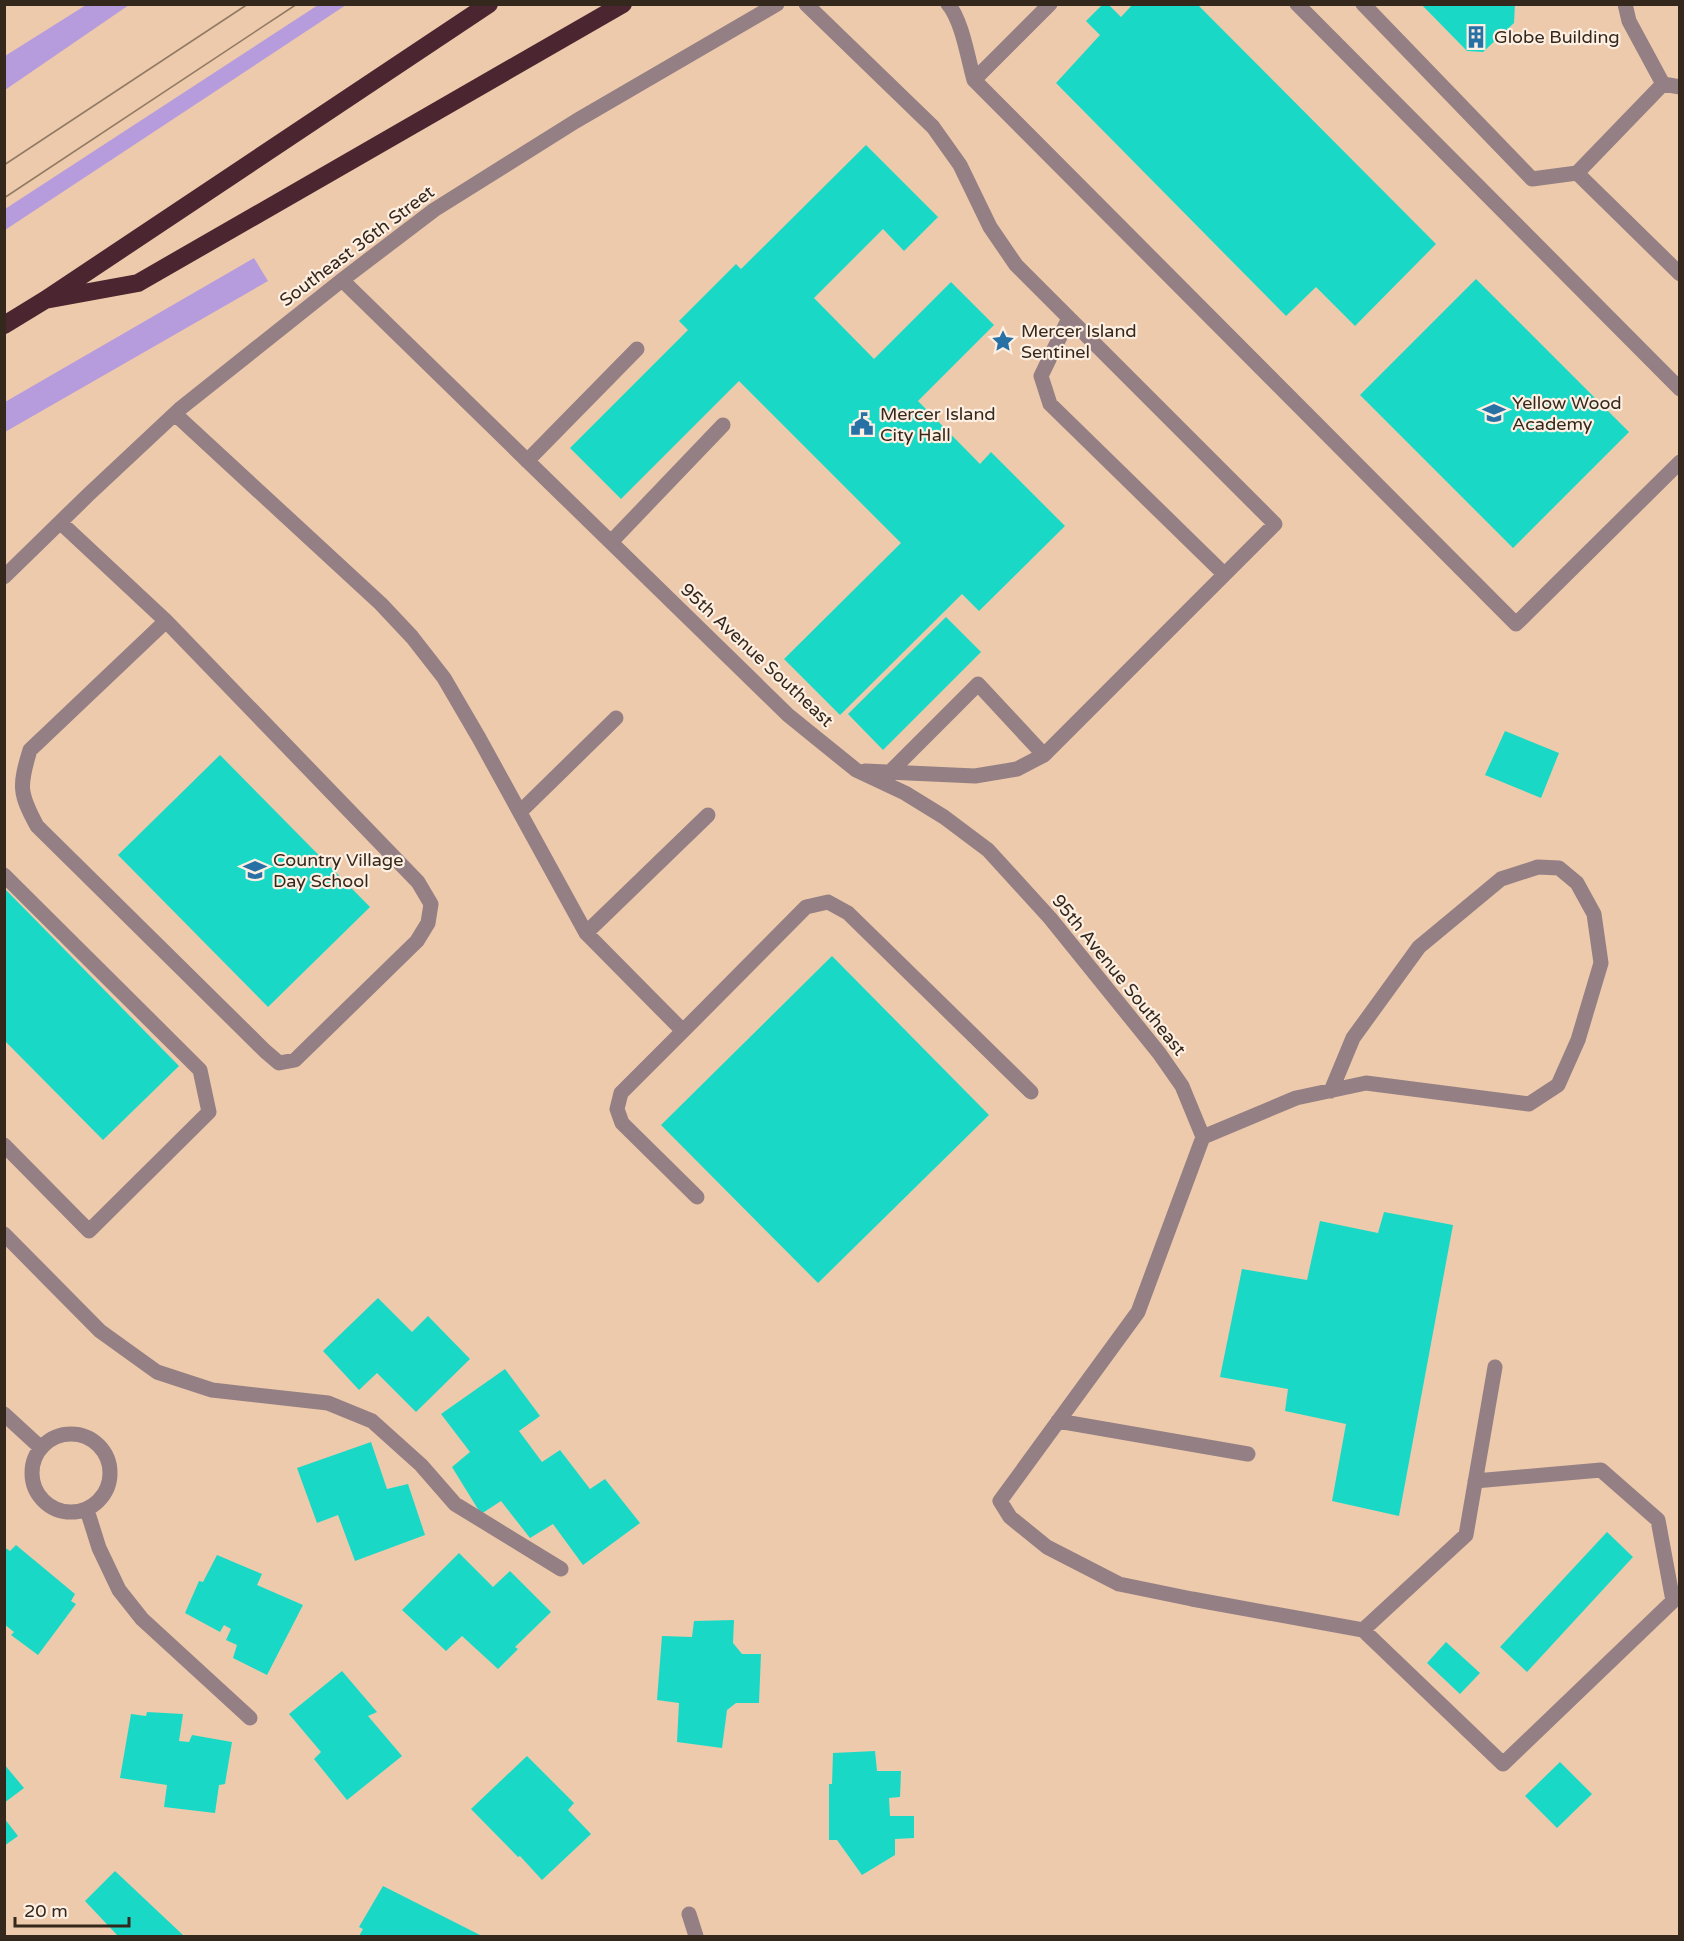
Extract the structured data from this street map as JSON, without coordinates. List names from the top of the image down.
{
  "streets": {
    "street": ["Southeast 36th Street", "95th Avenue Southeast"]
  },
  "crossings": [
    ["Southeast 36th Street", "95th Avenue Southeast"]
  ],
  "places": {
    "building": ["Globe Building"],
    "place": ["Mercer Island Sentinel"],
    "school or university": ["Yellow Wood Academy", "Country Village Day School"],
    "public building": ["Mercer Island City Hall"]
  },
  "scale_bar": "20 m"
}
